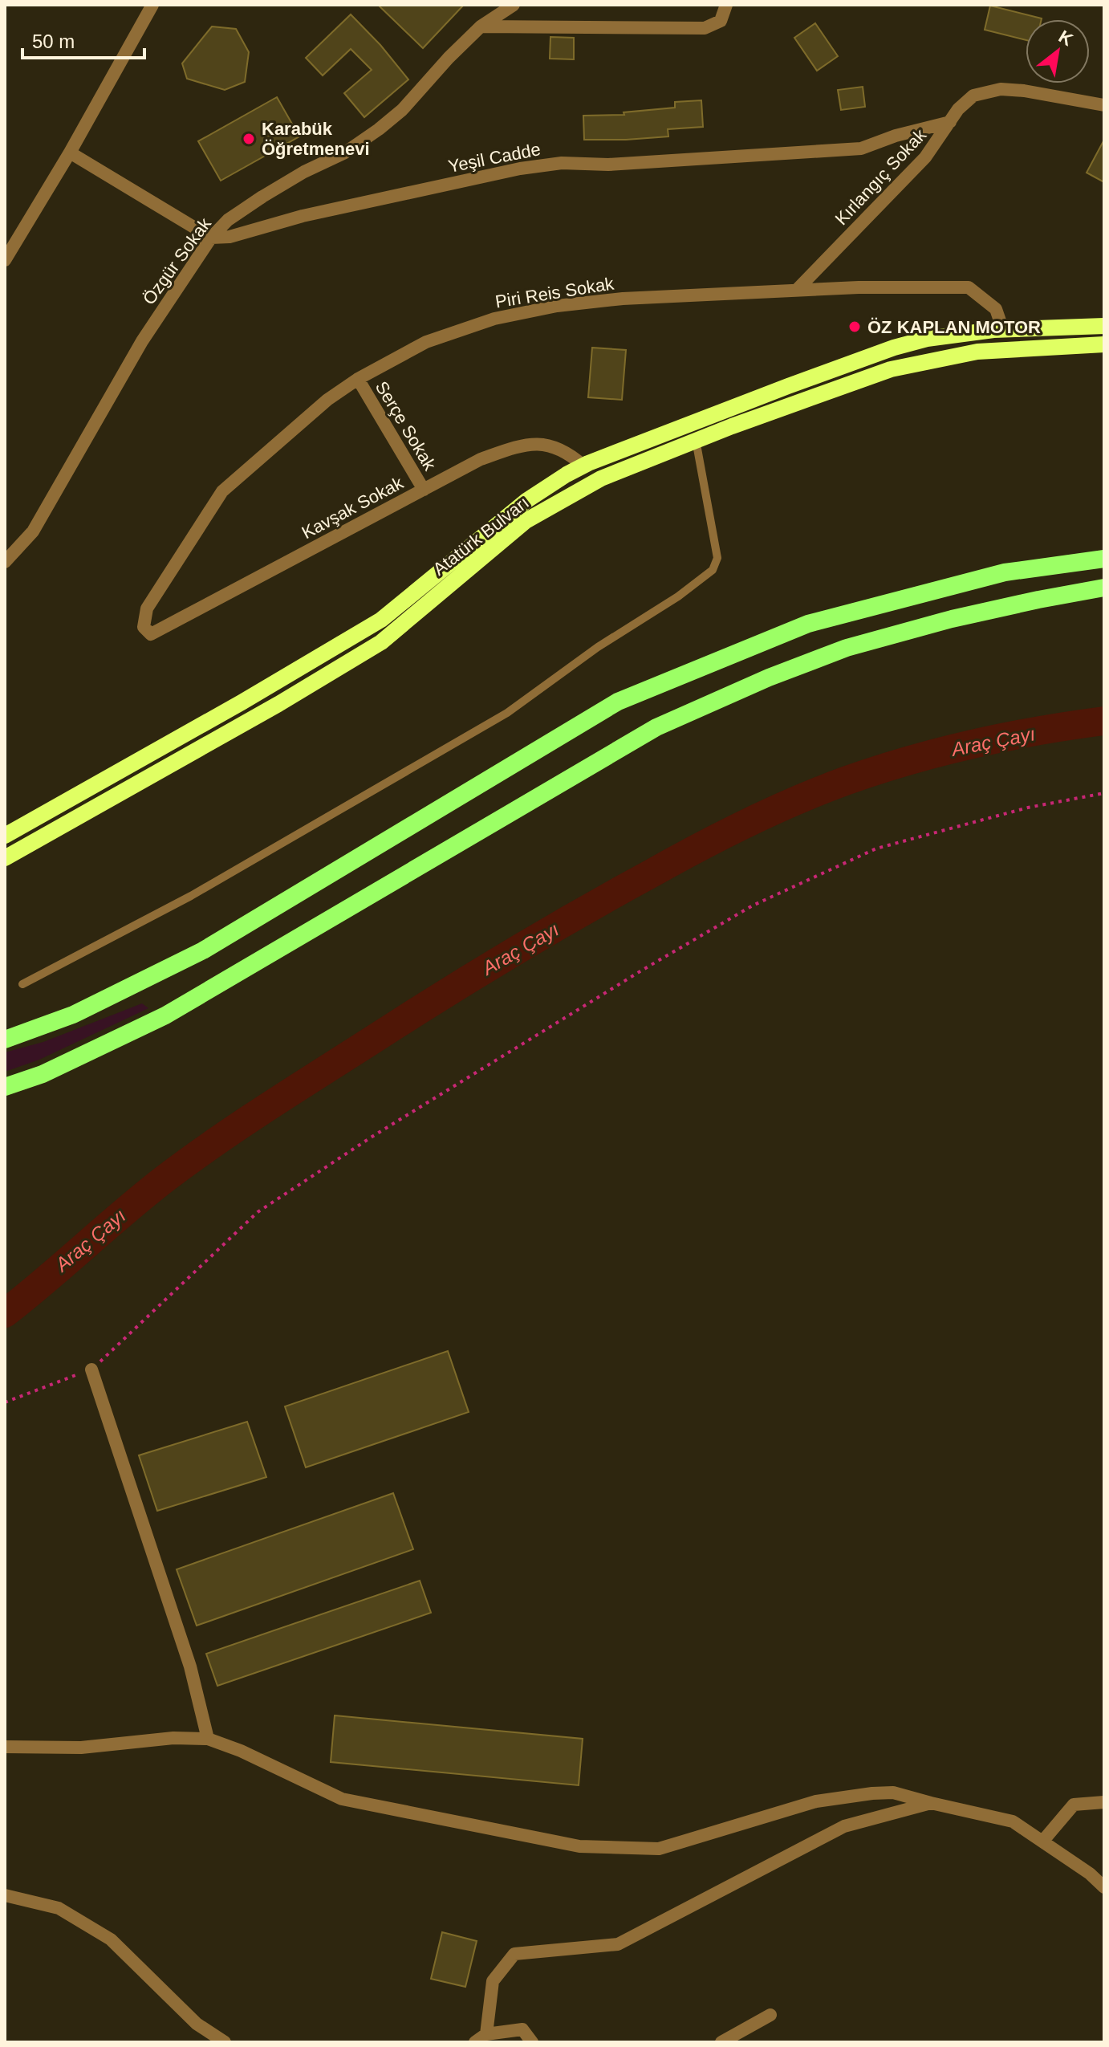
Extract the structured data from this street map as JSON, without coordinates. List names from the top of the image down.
{
  "streets": {
    "main road": ["Atatürk Bulvarı"],
    "street": [
      "Yeşil Cadde",
      "Kırlangıç Sokak",
      "Özgür Sokak",
      "Piri Reis Sokak",
      "Serçe Sokak",
      "Kavşak Sokak"
    ]
  },
  "crossings": [
    ["Yeşil Cadde", "Kırlangıç Sokak"],
    ["Yeşil Cadde", "Özgür Sokak"],
    ["Kırlangıç Sokak", "Piri Reis Sokak"],
    ["Piri Reis Sokak", "Serçe Sokak"],
    ["Piri Reis Sokak", "Kavşak Sokak"],
    ["Piri Reis Sokak", "Atatürk Bulvarı"],
    ["Serçe Sokak", "Kavşak Sokak"],
    ["Kavşak Sokak", "Atatürk Bulvarı"]
  ],
  "water": ["Araç Çayı"],
  "places": ["Karabük Öğretmenevi", "ÖZ KAPLAN MOTOR"],
  "scale_bar": "50 m",
  "north": "top right"
}
